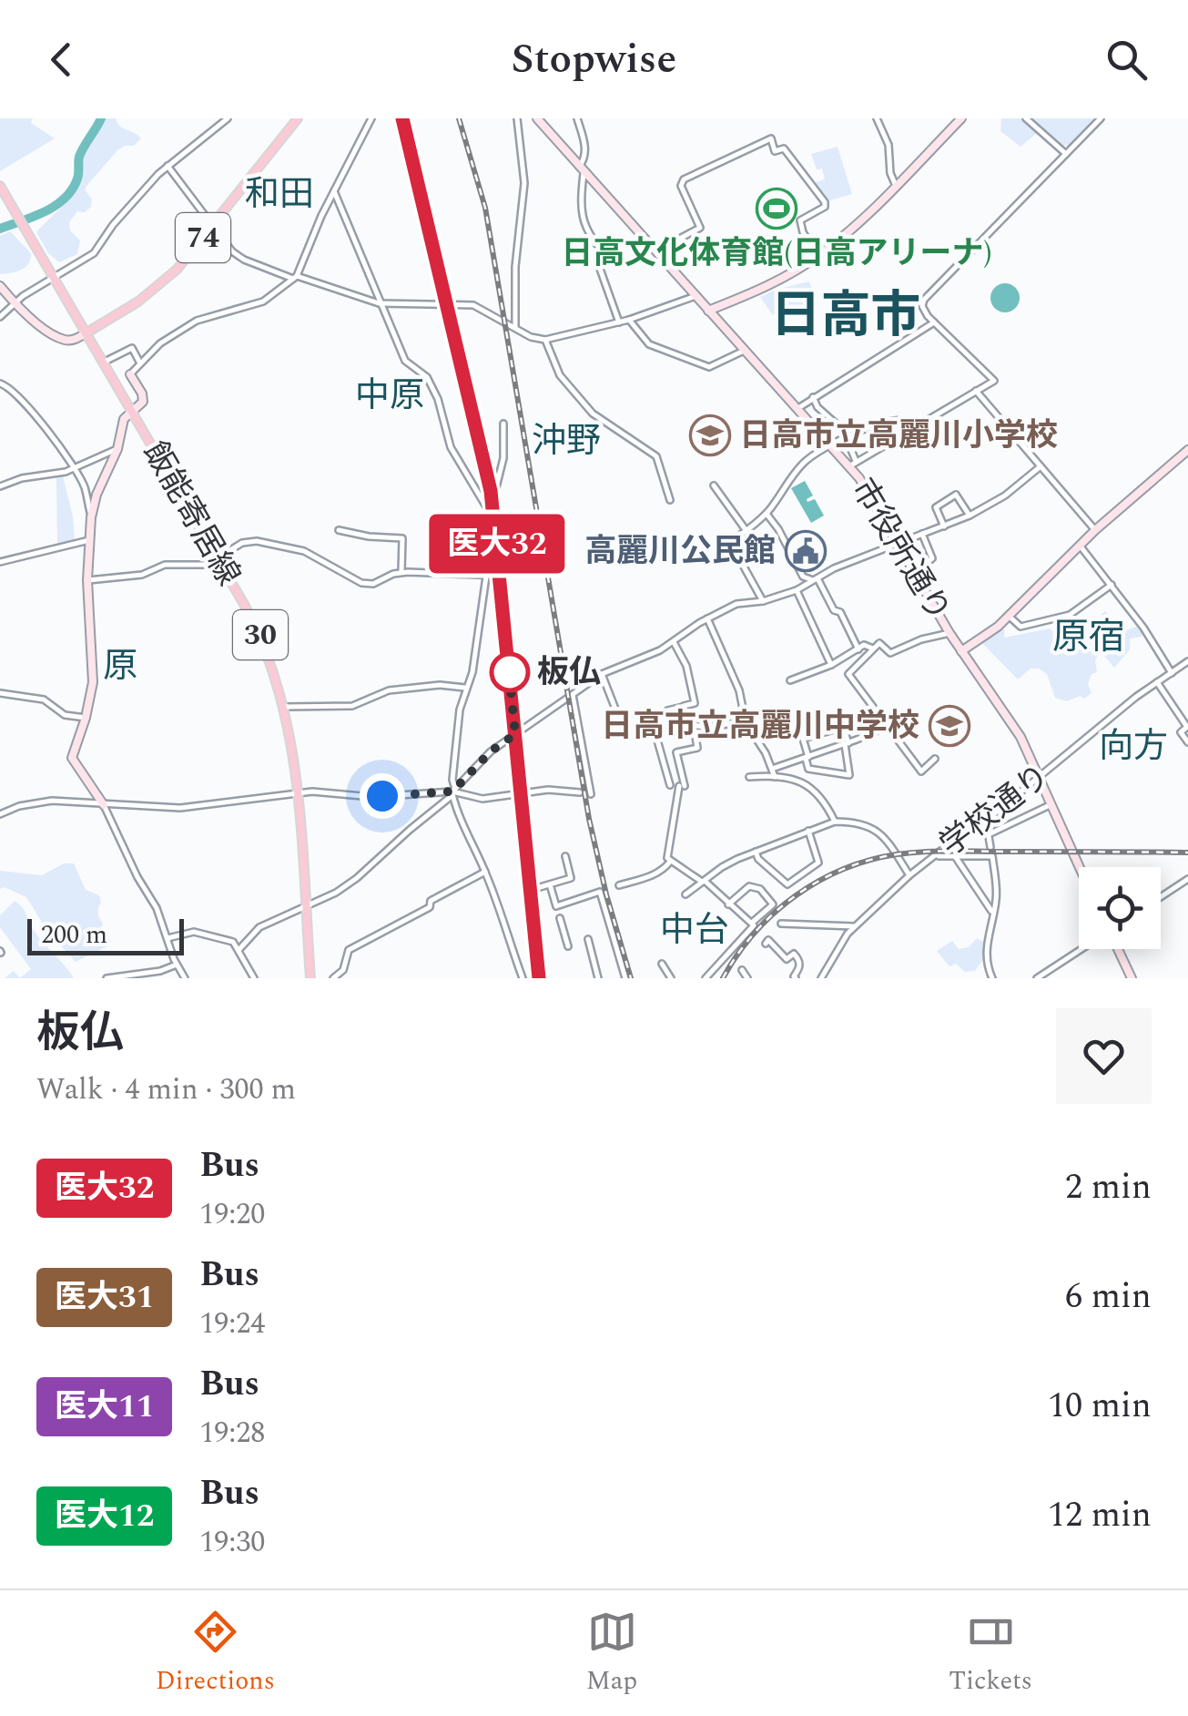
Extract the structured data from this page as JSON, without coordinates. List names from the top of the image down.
{
  "streets": {
    "main road": ["74", "飯能寄居線", "30"],
    "street": ["市役所通り", "学校通り"]
  },
  "crossings": [
    ["74", "飯能寄居線"],
    ["市役所通り", "学校通り"]
  ],
  "districts": [
    "和田",
    "日高市",
    "中原",
    "沖野",
    "原宿",
    "原",
    "向方",
    "中台"
  ],
  "places": {
    "sports": ["日高文化体育館(日高アリーナ)"],
    "school or university": ["日高市立高麗川小学校", "日高市立高麗川中学校"],
    "public building": ["高麗川公民館"],
    "other": ["板仏"]
  },
  "lines": ["bus line 医大32"],
  "scale_bar": "200 m",
  "page": {
    "header": "Stopwise",
    "on_map": "医大32",
    "scale": "200 m",
    "heading": ["板仏", "Walk · 4 min · 300 m"],
    "list": [
      {
        "mark": "医大32",
        "name": "Bus",
        "note": "19:20",
        "value": "2 min"
      },
      {
        "mark": "医大31",
        "name": "Bus",
        "note": "19:24",
        "value": "6 min"
      },
      {
        "mark": "医大11",
        "name": "Bus",
        "note": "19:28",
        "value": "10 min"
      },
      {
        "mark": "医大12",
        "name": "Bus",
        "note": "19:30",
        "value": "12 min"
      }
    ],
    "tabs": ["Directions", "Map", "Tickets"]
  }
}
